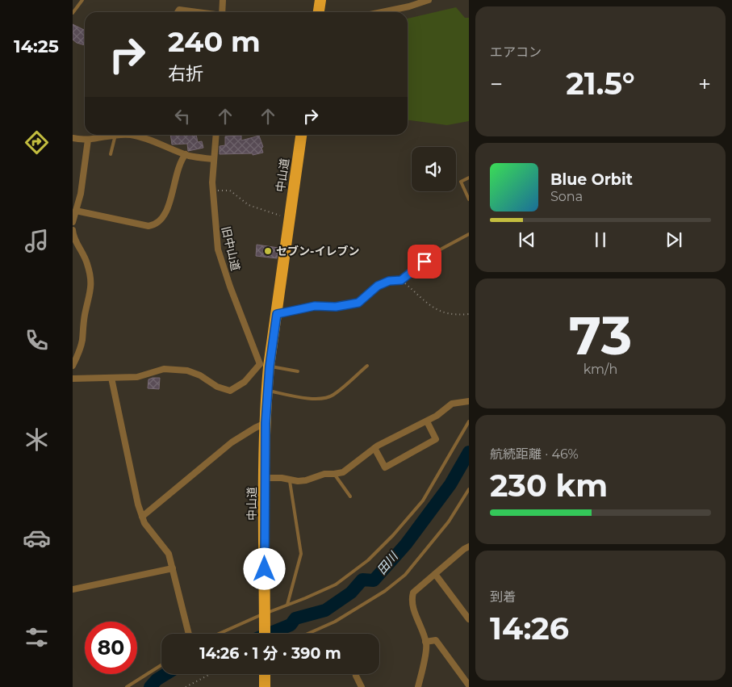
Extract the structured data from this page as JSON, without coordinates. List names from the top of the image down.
{
  "streets": {
    "highway": ["中山道"],
    "street": ["旧中山道"]
  },
  "crossings": [
    ["中山道", "旧中山道"]
  ],
  "water": ["田川"],
  "places": ["セブン-イレブン"],
  "page": {
    "tabs": "14:25",
    "tile": [
      "エアコン",
      ["73", "km/h"],
      ["航続距離 · 46%", "230 km"],
      ["到着", "14:26"]
    ],
    "turn": ["240 m", "右折"],
    "heat": ["−", "21.5°", "+"],
    "song": ["Blue Orbit", "Sona"],
    "limit": "80",
    "trip": "14:26 · 1 分 · 390 m"
  }
}
